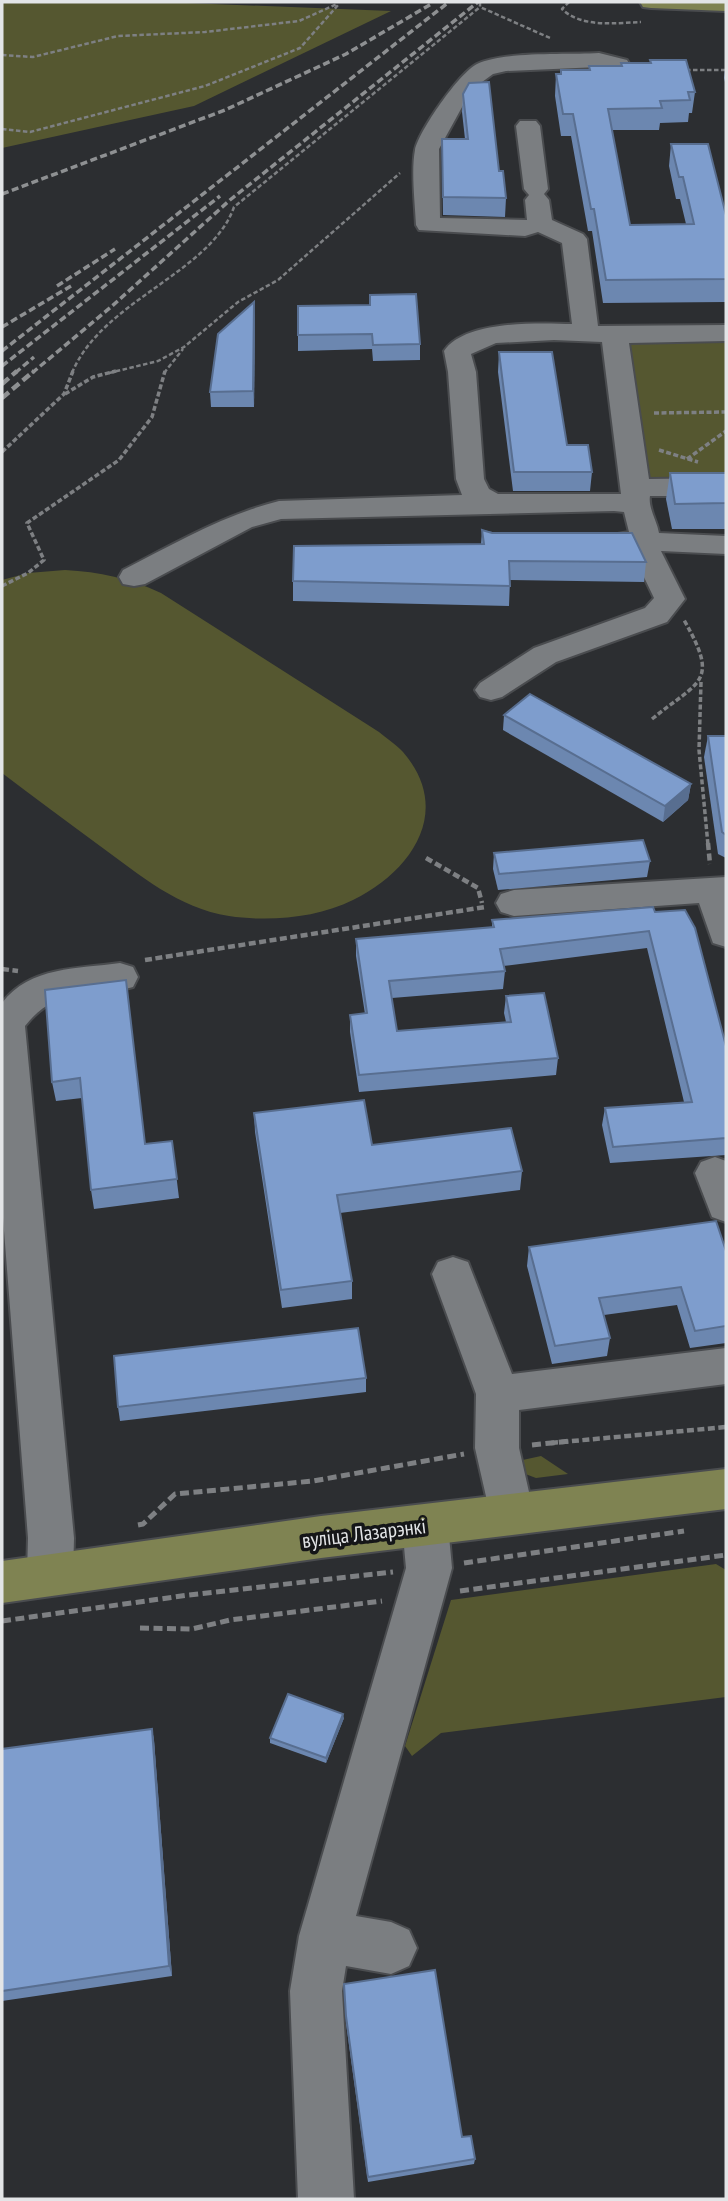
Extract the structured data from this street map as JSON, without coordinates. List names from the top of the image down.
{
  "streets": {
    "main road": ["вуліца Лазарэнкі"]
  }
}
